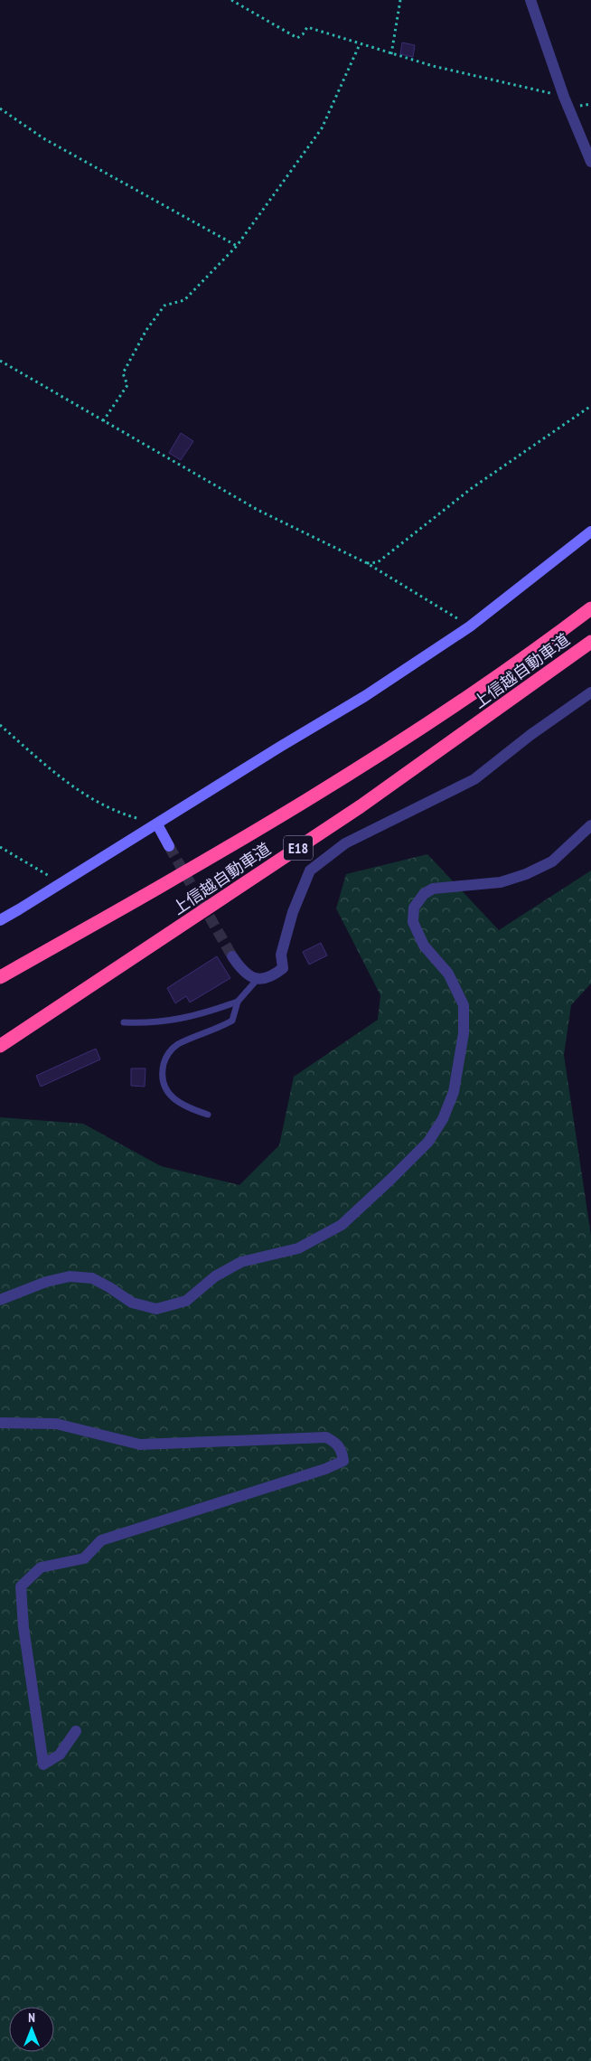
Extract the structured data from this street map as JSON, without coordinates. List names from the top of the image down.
{
  "streets": {
    "highway": ["上信越自動車道", "E18"]
  },
  "north": "top"
}
